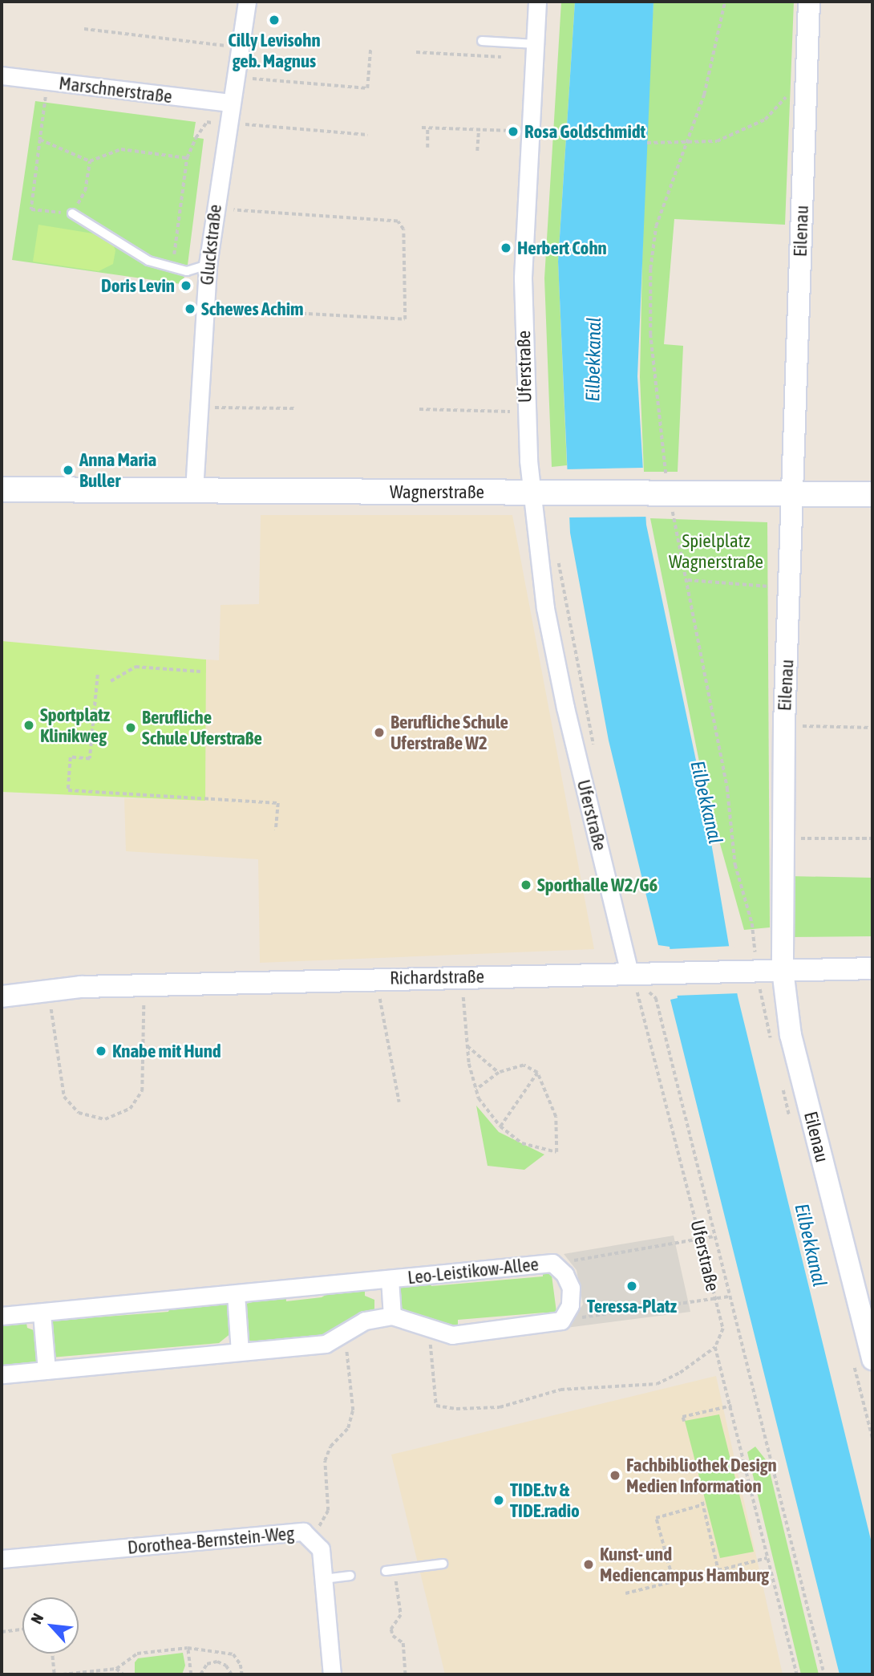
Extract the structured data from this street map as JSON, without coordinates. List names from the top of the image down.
{
  "streets": {
    "main road": ["Wagnerstraße"],
    "street": [
      "Marschnerstraße",
      "Eilenau",
      "Gluckstraße",
      "Uferstraße",
      "Richardstraße",
      "Leo-Leistikow-Allee",
      "Dorothea-Bernstein-Weg"
    ]
  },
  "crossings": [
    ["Marschnerstraße", "Gluckstraße"],
    ["Eilenau", "Wagnerstraße"],
    ["Eilenau", "Richardstraße"],
    ["Gluckstraße", "Wagnerstraße"],
    ["Uferstraße", "Wagnerstraße"],
    ["Uferstraße", "Richardstraße"]
  ],
  "water": ["Eilbekkanal"],
  "parks": ["Spielplatz Wagnerstraße"],
  "places": [
    "Cilly Levisohn geb. Magnus",
    "Rosa Goldschmidt",
    "Herbert Cohn",
    "Doris Levin",
    "Schewes Achim",
    "Anna Maria Buller",
    "Sportplatz Klinikweg",
    "Berufliche Schule Uferstraße",
    "Berufliche Schule Uferstraße W2",
    "Sporthalle W2/G6",
    "Knabe mit Hund",
    "Teressa-Platz",
    "Fachbibliothek Design Medien Information",
    "TIDE.tv & TIDE.radio",
    "Kunst- und Mediencampus Hamburg"
  ],
  "north": "top left"
}
